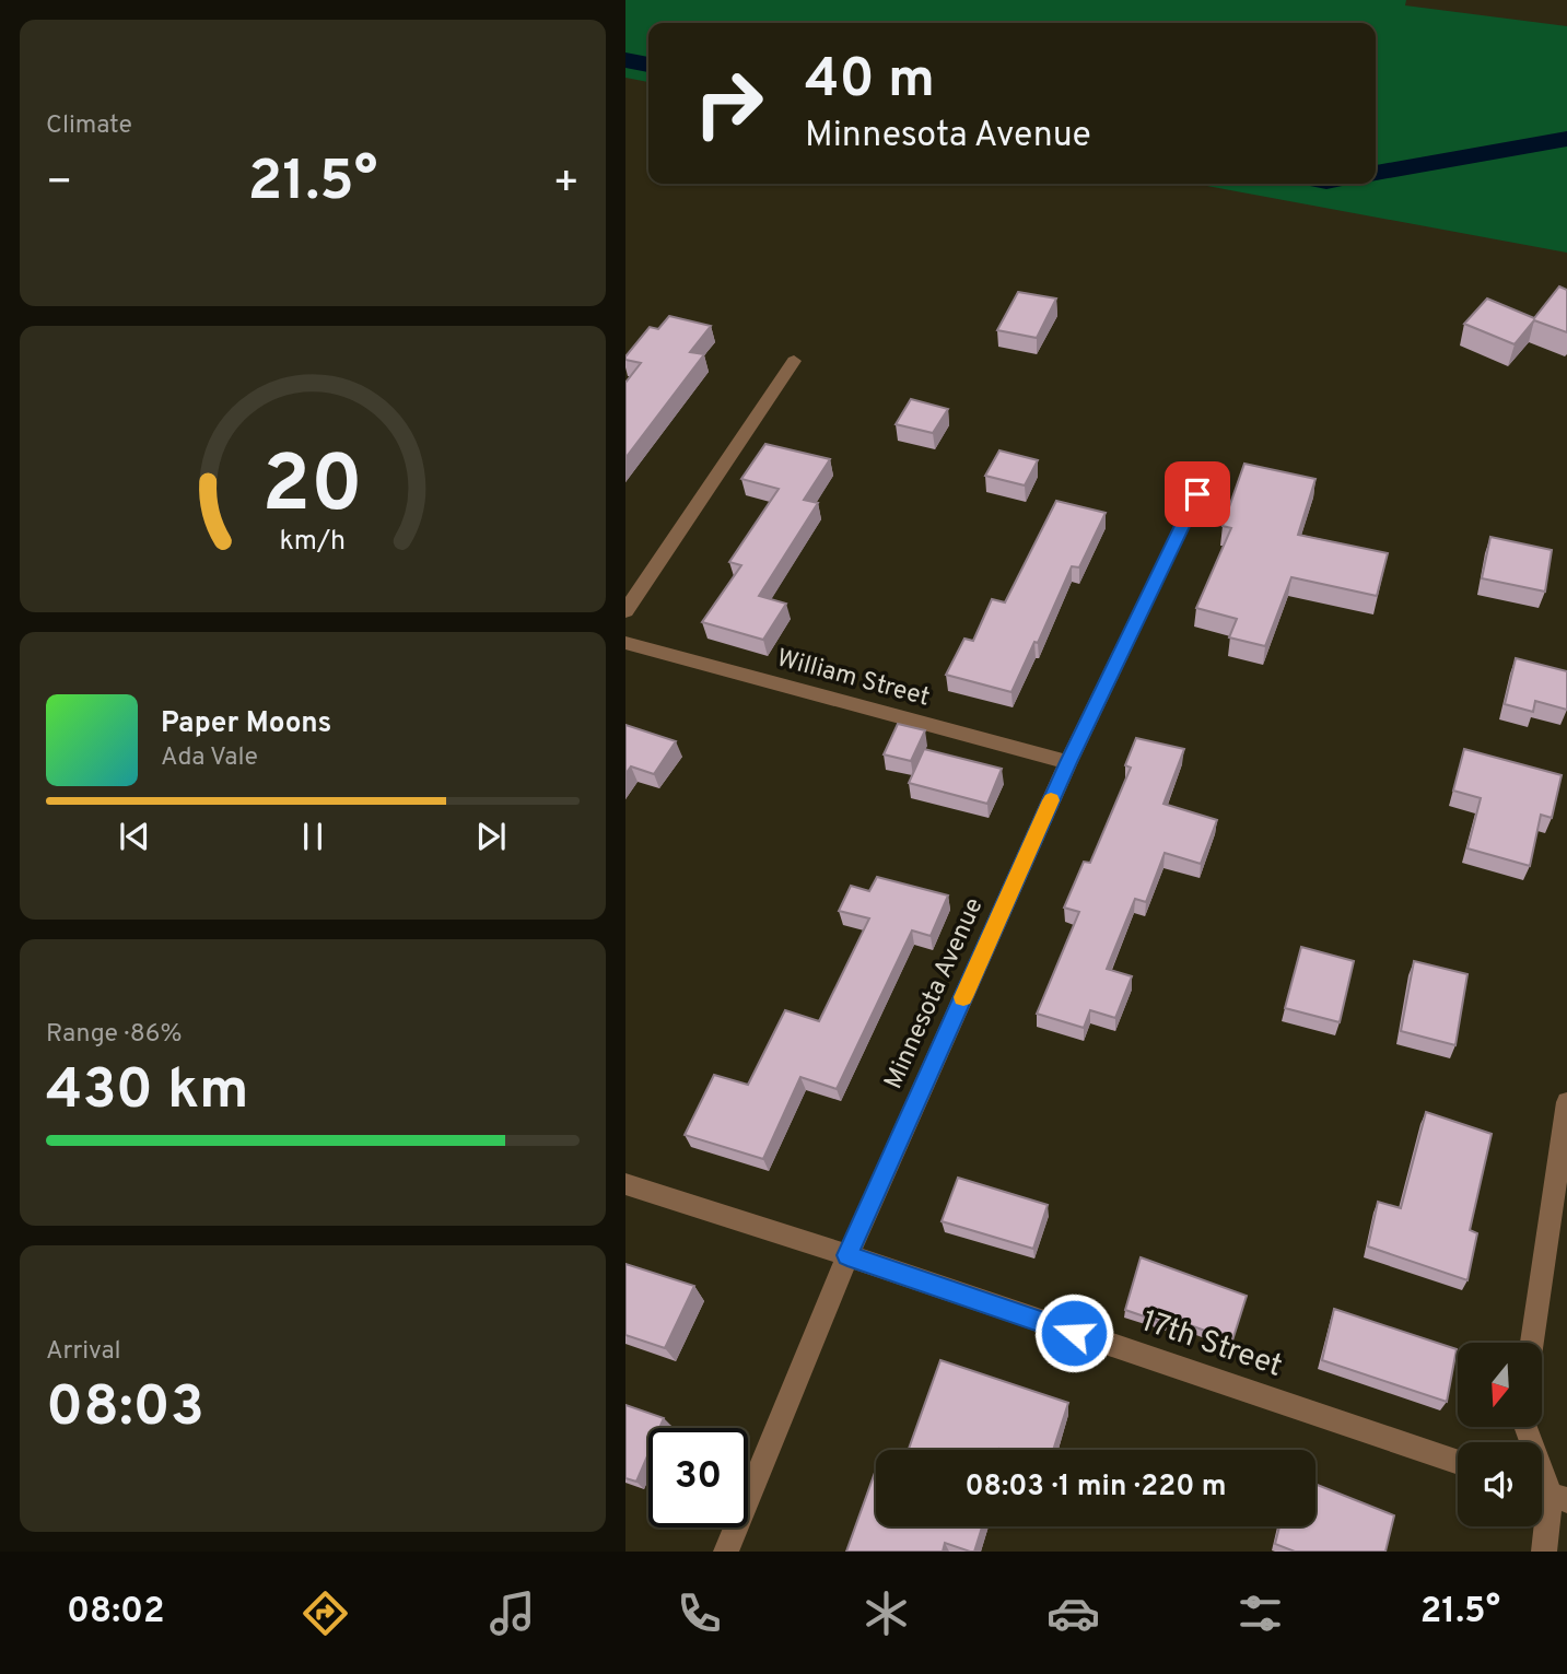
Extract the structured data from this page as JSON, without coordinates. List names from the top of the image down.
{
  "streets": {
    "street": ["William Street", "Minnesota Avenue", "17th Street"]
  },
  "crossings": [
    ["William Street", "Minnesota Avenue"],
    ["Minnesota Avenue", "17th Street"]
  ],
  "north": "bottom",
  "page": {
    "tile": [
      "Climate",
      ["Range · 86%", "430 km"],
      ["Arrival", "08:03"]
    ],
    "turn": ["40 m", "Minnesota Avenue"],
    "heat": ["−", "21.5°", "+"],
    "song": ["Paper Moons", "Ada Vale"],
    "limit": "30",
    "trip": "08:03 · 1 min · 220 m",
    "tabs": ["08:02", "21.5°"],
    "gauge": ["20", "km/h"]
  }
}
